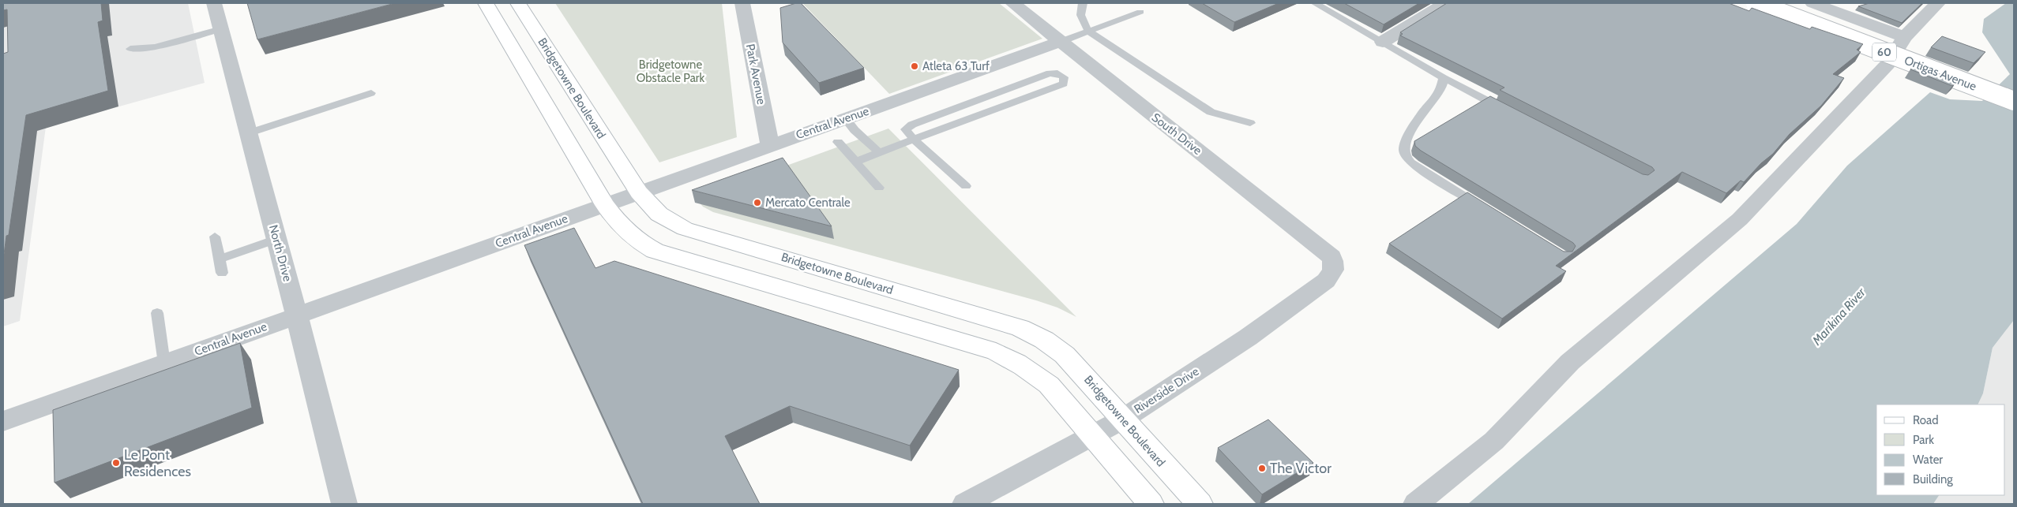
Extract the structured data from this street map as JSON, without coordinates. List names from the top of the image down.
{
  "streets": {
    "street": [
      "60",
      "Ortigas Avenue",
      "Park Avenue",
      "Bridgetowne Boulevard",
      "Central Avenue",
      "South Drive",
      "North Drive",
      "Riverside Drive"
    ]
  },
  "crossings": [
    ["Park Avenue", "Central Avenue"],
    ["Bridgetowne Boulevard", "Central Avenue"],
    ["Bridgetowne Boulevard", "Riverside Drive"],
    ["Central Avenue", "South Drive"],
    ["Central Avenue", "North Drive"],
    ["South Drive", "Riverside Drive"]
  ],
  "water": ["Marikina River"],
  "parks": ["Bridgetowne Obstacle Park"],
  "places": [
    "Atleta 63 Turf",
    "Mercato Centrale",
    "Le Pont Residences",
    "The Victor"
  ],
  "legend": [
    "Road",
    "Park",
    "Water",
    "Building"
  ]
}
